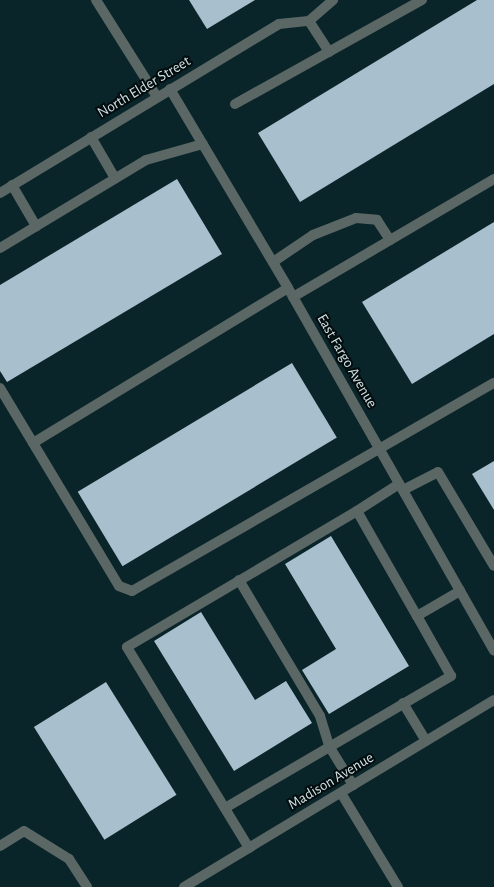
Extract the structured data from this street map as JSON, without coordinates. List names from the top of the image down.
{
  "streets": {
    "street": ["North Elder Street", "East Fargo Avenue", "Madison Avenue"]
  },
  "crossings": [
    ["North Elder Street", "East Fargo Avenue"]
  ]
}
